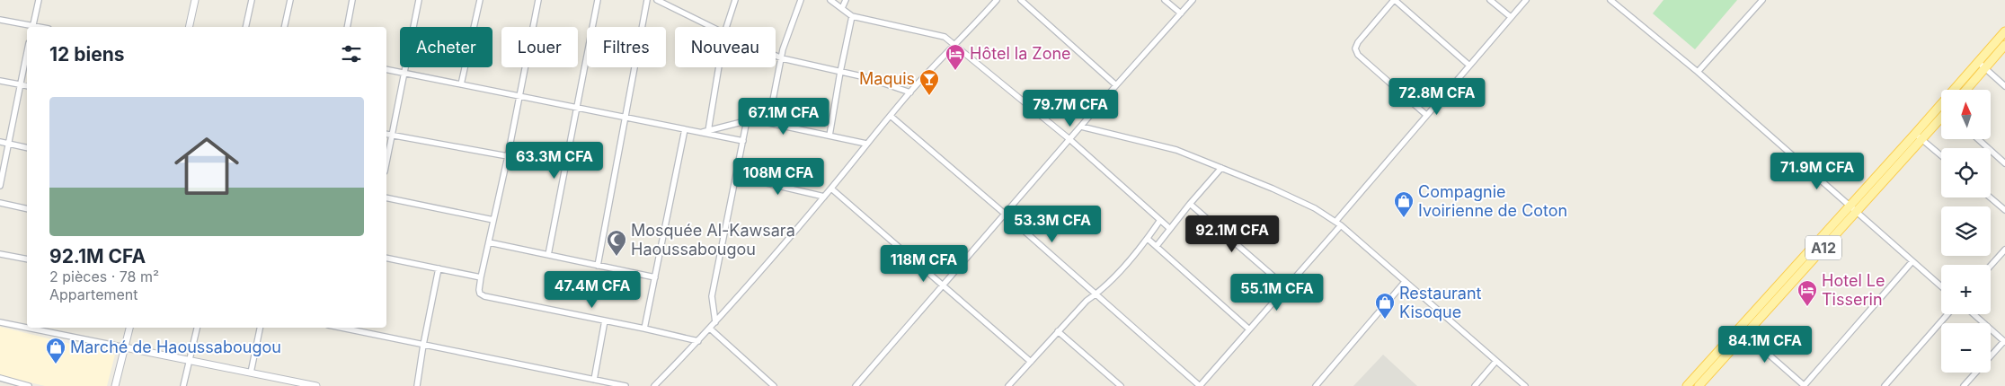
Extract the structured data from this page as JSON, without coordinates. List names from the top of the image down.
{
  "streets": {
    "main road": ["A12"]
  },
  "places": {
    "hotel": ["Hôtel la Zone", "Hotel Le Tisserin"],
    "bar": ["Maquis"],
    "shop": ["Compagnie Ivoirienne de Coton", "Restaurant Kisoque", "Marché de Haoussabougou"],
    "mosque": ["Mosquée Al-Kawsara Haoussabougou"]
  },
  "north": "top",
  "page": {
    "chip": [
      "Acheter",
      "Louer",
      "Filtres",
      "Nouveau"
    ],
    "heading": "12 biens",
    "price": [
      "72.8M CFA",
      "79.7M CFA",
      "67.1M CFA",
      "63.3M CFA",
      "71.9M CFA",
      "108M CFA",
      "53.3M CFA",
      "92.1M CFA",
      "118M CFA",
      "47.4M CFA",
      "55.1M CFA",
      "84.1M CFA"
    ],
    "list": [
      {
        "name": "92.1M CFA",
        "note": "2 pièces · 78 m² · Appartement"
      }
    ],
    "map_buttons": ["+", "−"]
  }
}
